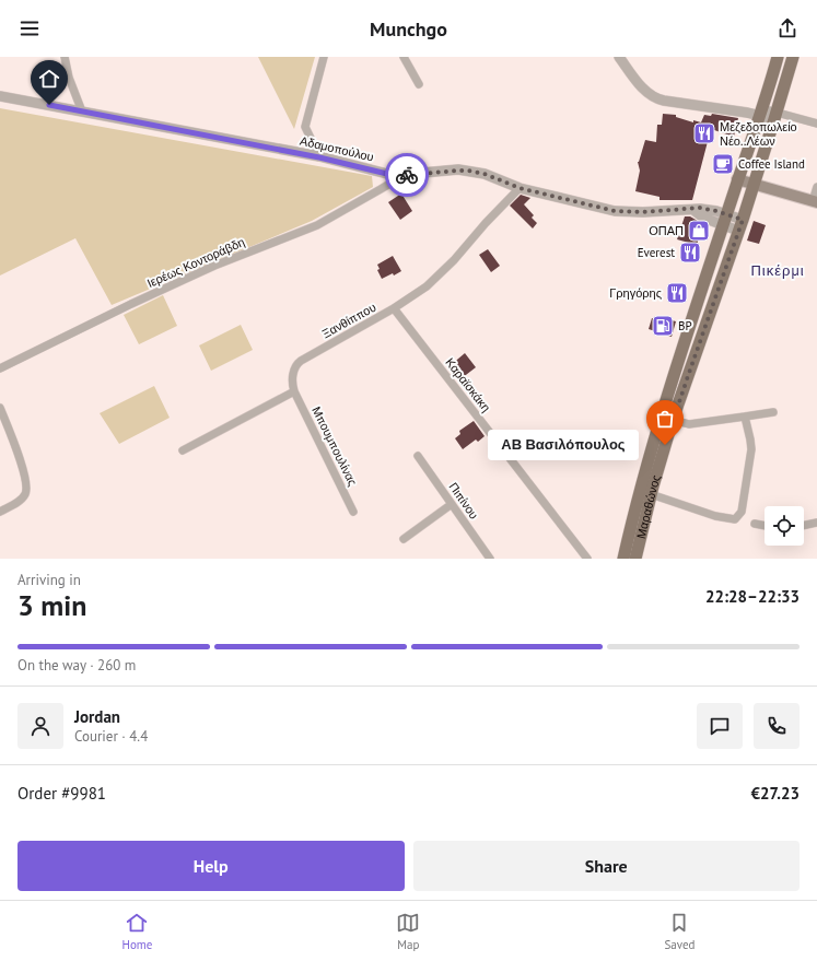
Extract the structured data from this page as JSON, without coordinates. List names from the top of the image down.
{
  "streets": {
    "main road": ["Μαραθώνος"],
    "street": [
      "Αδαμοπούλου",
      "Ιερέως Κοντοράβδη",
      "Ξανθίππου",
      "Καραϊσκάκη",
      "Μπουμπουλίνας",
      "Πιπίνου"
    ]
  },
  "crossings": [
    ["Αδαμοπούλου", "Ιερέως Κοντοράβδη"],
    ["Αδαμοπούλου", "Ξανθίππου"],
    ["Αδαμοπούλου", "Μαραθώνος"],
    ["Ξανθίππου", "Καραϊσκάκη"],
    ["Ξανθίππου", "Μπουμπουλίνας"]
  ],
  "districts": ["Πικέρμι"],
  "places": {
    "restaurant": ["Μεζεδοπωλείο Νέο..Λέων", "Everest", "Γρηγόρης"],
    "cafe": ["Coffee Island"],
    "shop": ["ΟΠΑΠ"],
    "fuel station": ["BP"],
    "other": ["ΑΒ Βασιλόπουλος"]
  },
  "page": {
    "header": "Munchgo",
    "bubble": "ΑΒ Βασιλόπουλος",
    "heading": ["3 min", "Arriving in", "22:28–22:33"],
    "panel": [
      "Jordan",
      "Courier · 4.4",
      "Order #9981",
      "€27.23"
    ],
    "bar": "On the way · 260 m",
    "buttons": ["Help", "Share"],
    "tabs": ["Home", "Map", "Saved"]
  }
}
